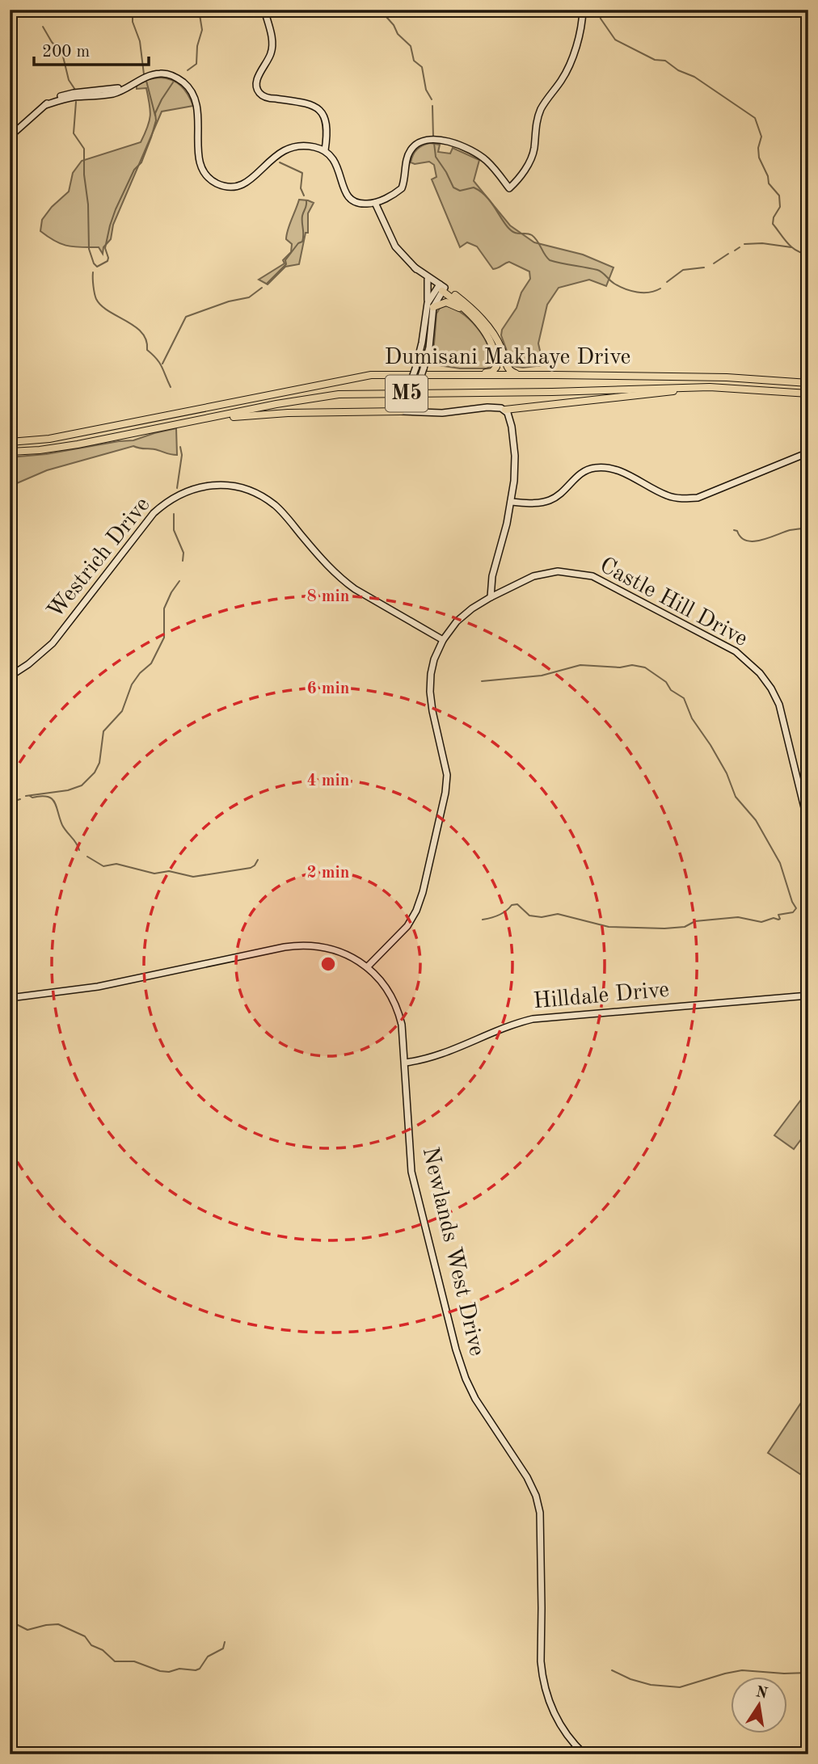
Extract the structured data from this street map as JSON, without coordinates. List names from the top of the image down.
{
  "streets": {
    "main road": ["Dumisani Makhaye Drive", "M5"],
    "street": [
      "Westrich Drive",
      "Castle Hill Drive",
      "Hilldale Drive",
      "Newlands West Drive"
    ]
  },
  "crossings": [
    ["Westrich Drive", "Castle Hill Drive"],
    ["Castle Hill Drive", "Newlands West Drive"],
    ["Hilldale Drive", "Newlands West Drive"]
  ],
  "scale_bar": "200 m",
  "north": "top",
  "rings": [
    "8 min",
    "6 min",
    "4 min",
    "2 min"
  ]
}
